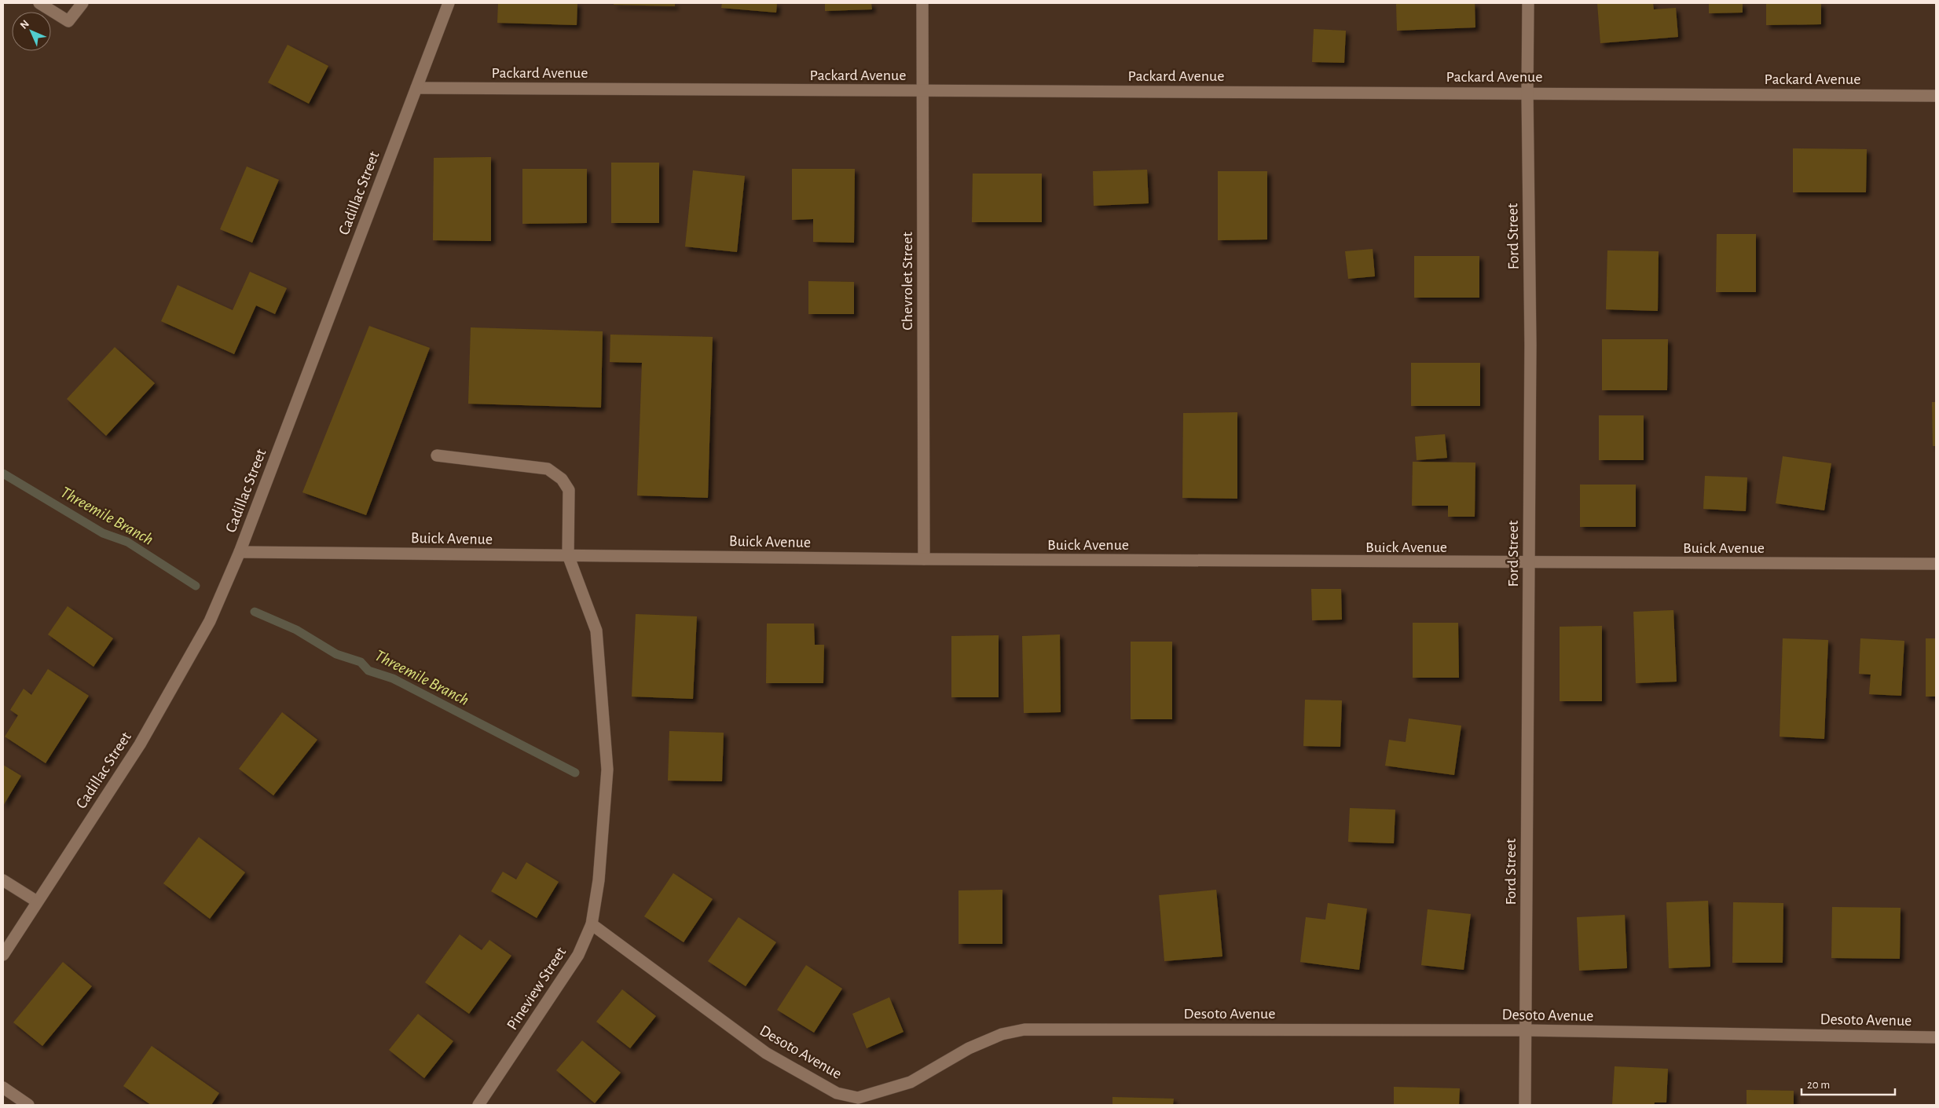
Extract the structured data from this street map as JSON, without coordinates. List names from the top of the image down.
{
  "streets": {
    "street": [
      "Packard Avenue",
      "Cadillac Street",
      "Ford Street",
      "Chevrolet Street",
      "Buick Avenue",
      "Pineview Street",
      "Desoto Avenue"
    ]
  },
  "crossings": [
    ["Packard Avenue", "Cadillac Street"],
    ["Packard Avenue", "Ford Street"],
    ["Packard Avenue", "Chevrolet Street"],
    ["Cadillac Street", "Buick Avenue"],
    ["Ford Street", "Buick Avenue"],
    ["Ford Street", "Desoto Avenue"],
    ["Chevrolet Street", "Buick Avenue"],
    ["Buick Avenue", "Pineview Street"],
    ["Pineview Street", "Desoto Avenue"]
  ],
  "water": ["Threemile Branch"],
  "scale_bar": "20 m",
  "north": "top left"
}
